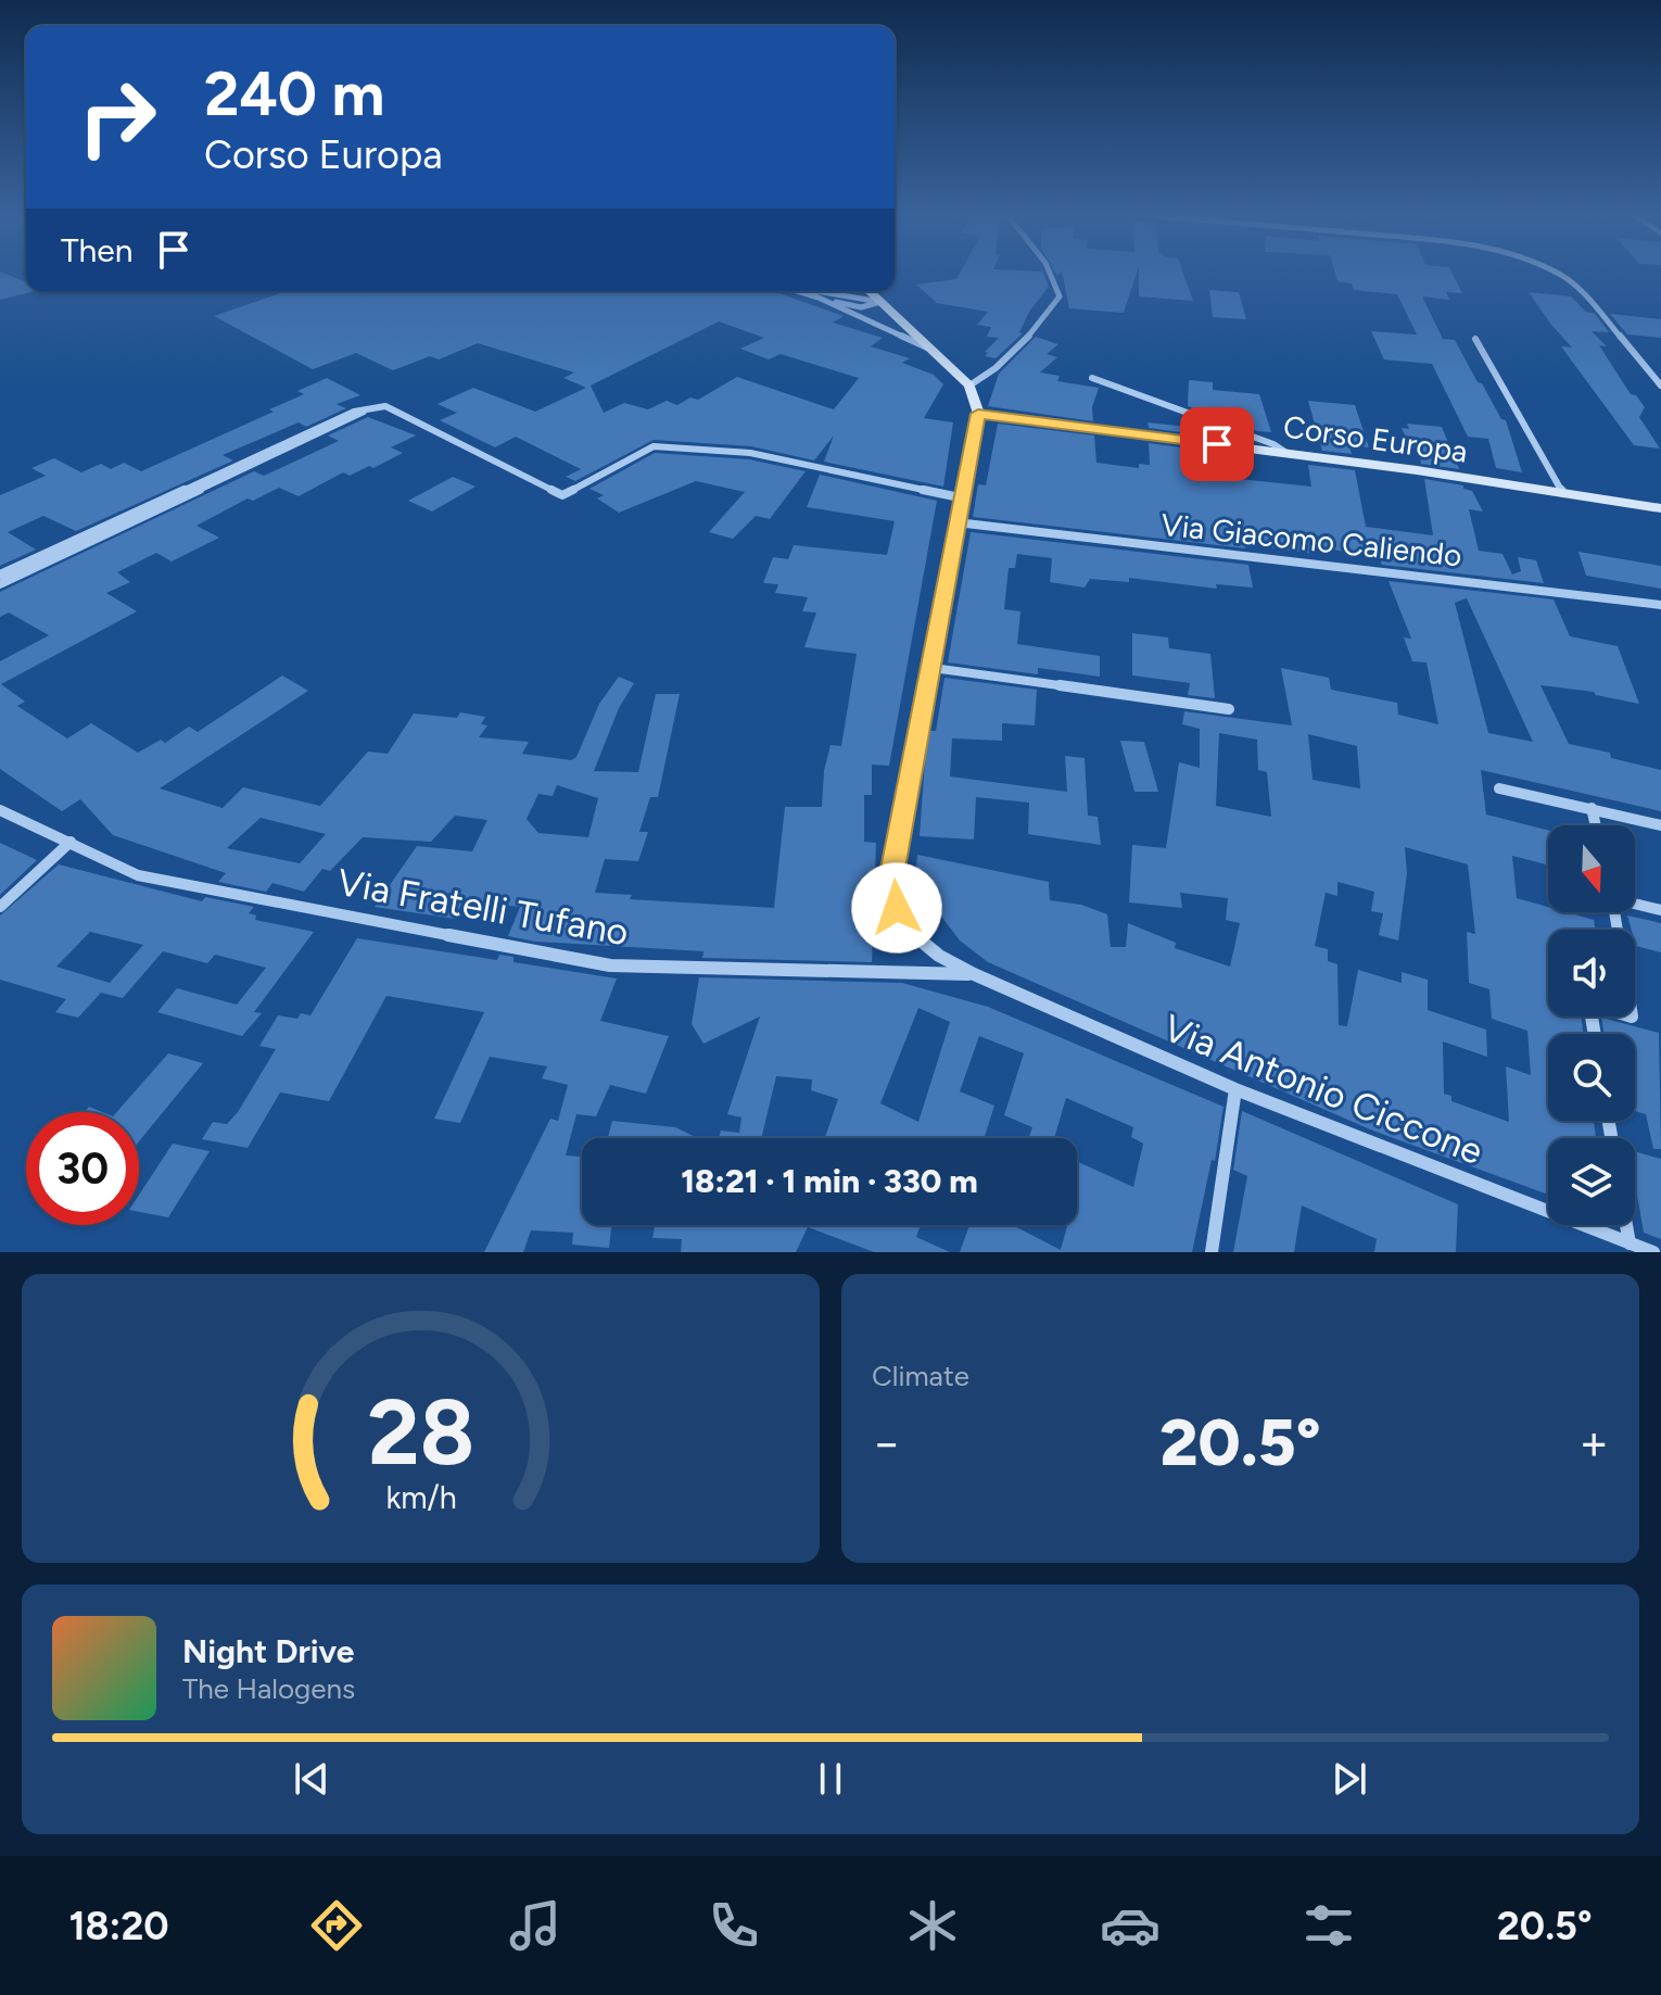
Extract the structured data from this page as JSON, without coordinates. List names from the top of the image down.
{
  "streets": {
    "main road": ["Corso Europa"],
    "street": ["Via Giacomo Caliendo", "Via Fratelli Tufano", "Via Antonio Ciccone"]
  },
  "crossings": [
    ["Corso Europa", "Via Antonio Ciccone"],
    ["Via Giacomo Caliendo", "Via Antonio Ciccone"],
    ["Via Fratelli Tufano", "Via Antonio Ciccone"]
  ],
  "north": "bottom",
  "page": {
    "turn": ["240 m", "Corso Europa"],
    "then": "Then",
    "limit": "30",
    "trip": "18:21 · 1 min · 330 m",
    "tile": "Climate",
    "heat": ["−", "20.5°", "+"],
    "song": ["Night Drive", "The Halogens"],
    "tabs": ["18:20", "20.5°"],
    "gauge": ["28", "km/h"]
  }
}
